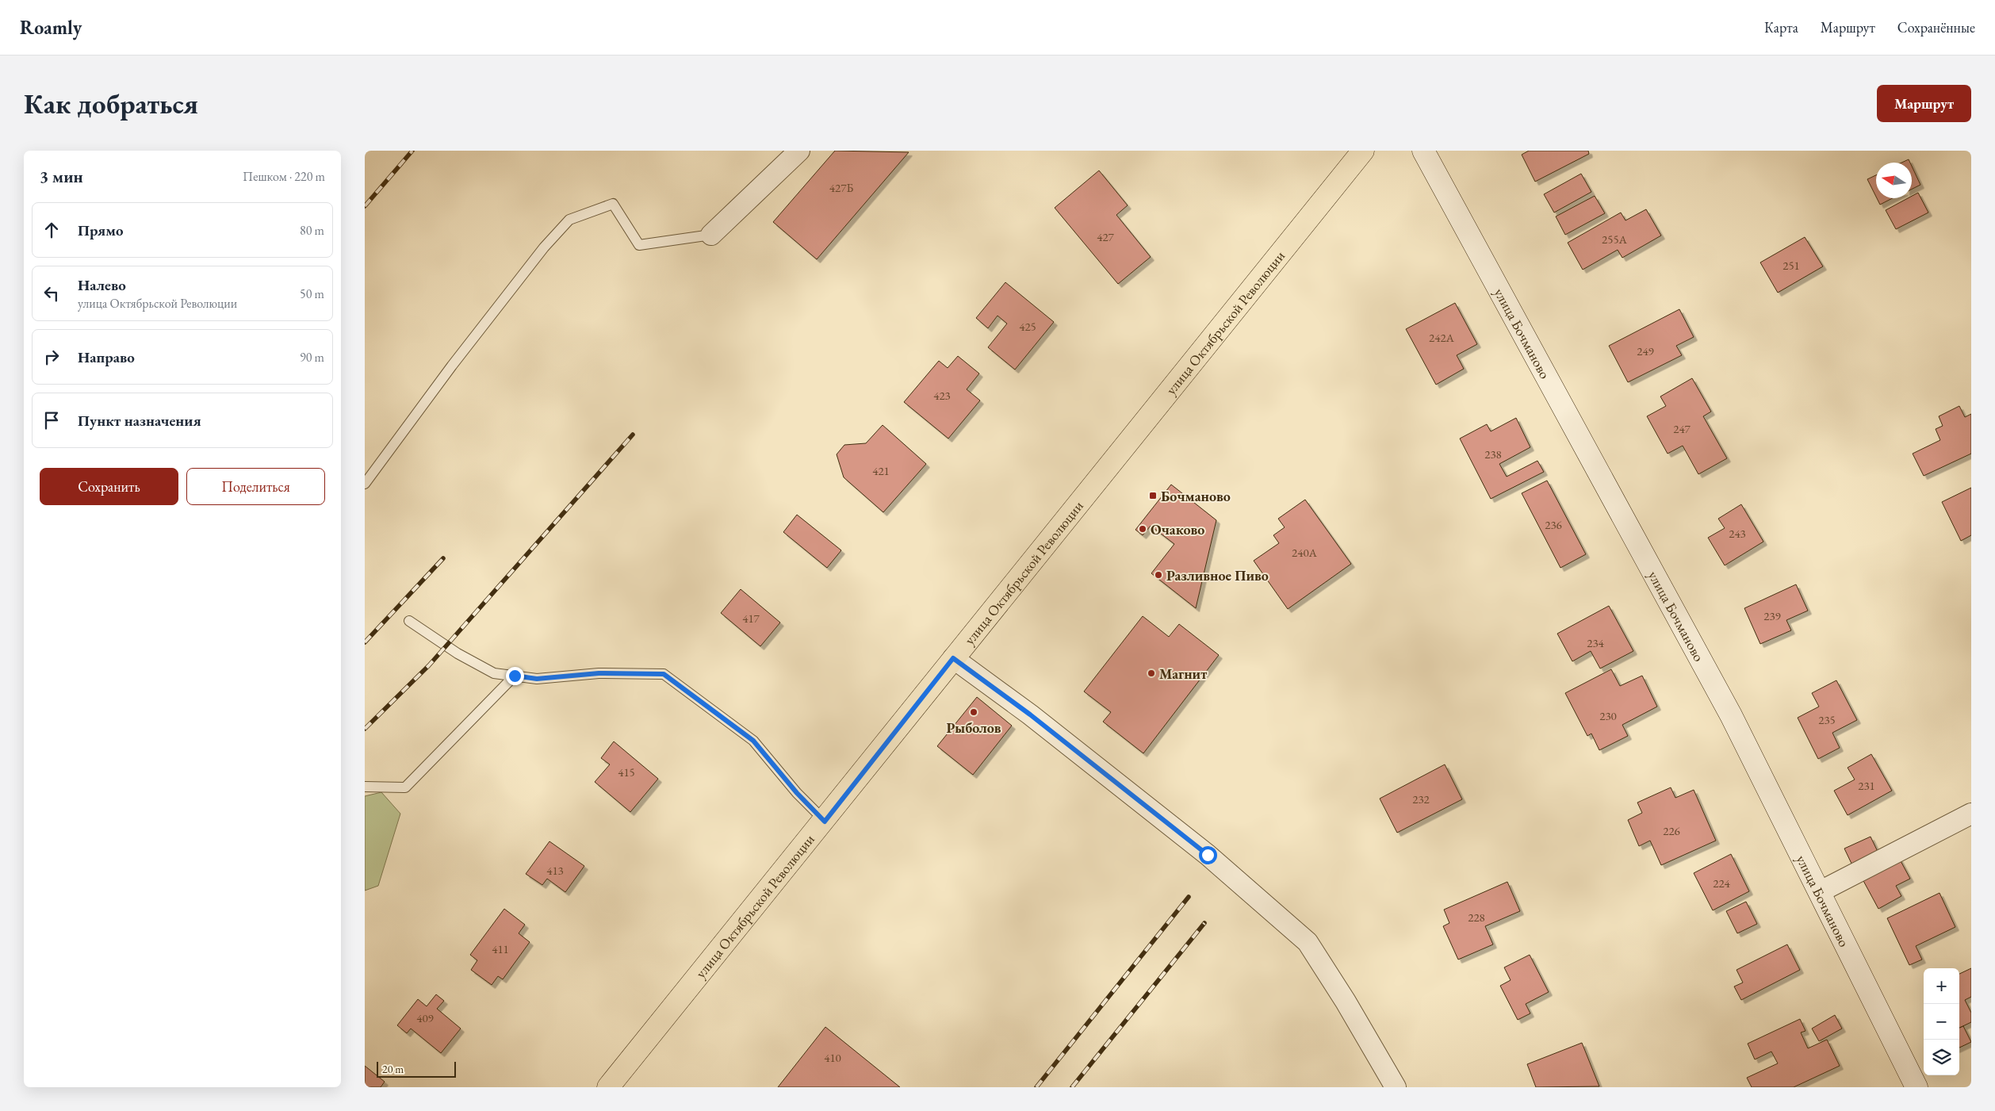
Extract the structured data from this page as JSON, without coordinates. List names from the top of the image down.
{
  "streets": {
    "main road": ["улица Октябрьской Революции", "улица Бочманово"]
  },
  "places": {
    "transit": ["Бочманово"],
    "other": [
      "Очаково",
      "Разливное Пиво",
      "Магнит",
      "Рыболов"
    ]
  },
  "house_numbers": [
    "427Б",
    "427",
    "255А",
    "251",
    "425",
    "242А",
    "249",
    "423",
    "247",
    "238",
    "421",
    "236",
    "243",
    "240А",
    "239",
    "417",
    "234",
    "230",
    "235",
    "415",
    "231",
    "232",
    "226",
    "413",
    "224",
    "228",
    "411",
    "409",
    "410"
  ],
  "scale_bar": "20 m",
  "north": "left",
  "page": {
    "header": "Roamly",
    "nav": ["Карта", "Маршрут", "Сохранённые"],
    "buttons": [
      "Маршрут",
      ["Сохранить", "Поделиться"]
    ],
    "title": "Как добраться",
    "heading": ["3 мин", "Пешком · 220 m"],
    "list": [
      ["Прямо", "80 m"],
      ["Налево", "улица Октябрьской Революции", "50 m"],
      ["Направо", "90 m"],
      "Пункт назначения"
    ],
    "map_buttons": ["+", "−"],
    "scale": "20 m"
  }
}
